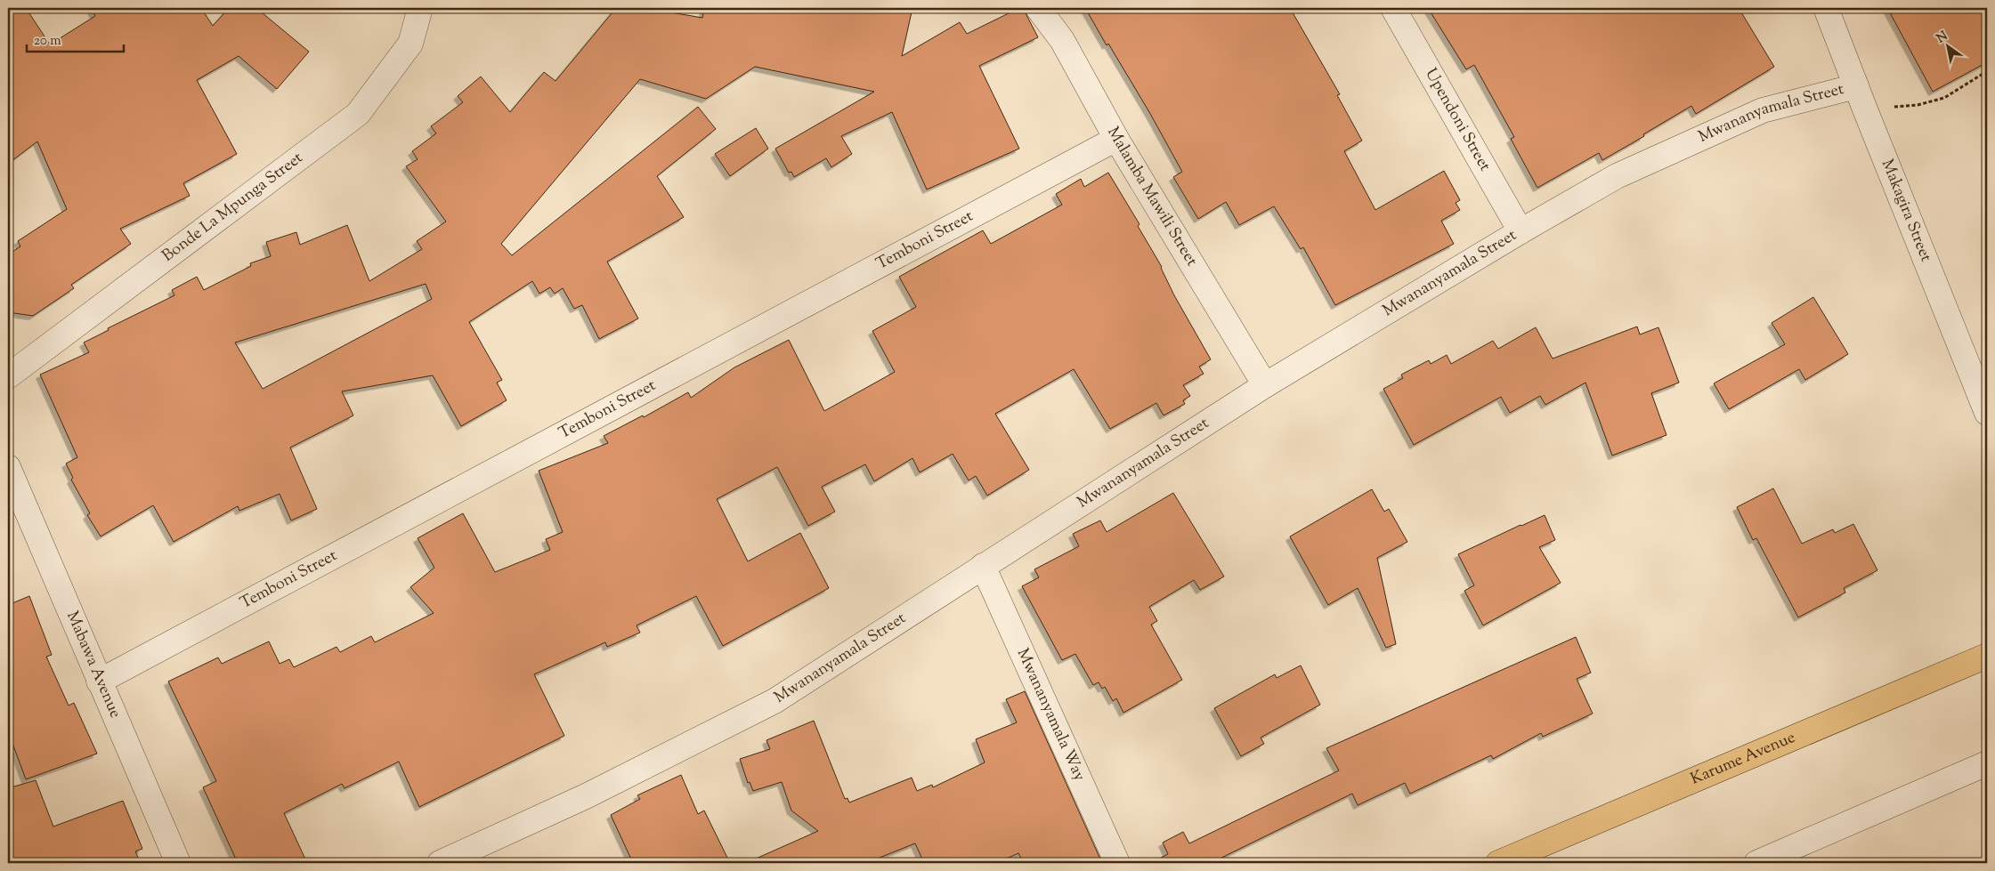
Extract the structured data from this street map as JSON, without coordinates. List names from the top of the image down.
{
  "streets": {
    "main road": ["Karume Avenue"],
    "street": [
      "Mwananyamala Street",
      "Upendoni Street",
      "Malamba Mawili Street",
      "Bonde La Mpunga Street",
      "Makagira Street",
      "Temboni Street",
      "Mabawa Avenue",
      "Mwananyamala Way"
    ]
  },
  "crossings": [
    ["Mwananyamala Street", "Upendoni Street"],
    ["Mwananyamala Street", "Malamba Mawili Street"],
    ["Mwananyamala Street", "Makagira Street"],
    ["Mwananyamala Street", "Mwananyamala Way"],
    ["Malamba Mawili Street", "Temboni Street"],
    ["Temboni Street", "Mabawa Avenue"]
  ],
  "scale_bar": "20 m",
  "north": "top left"
}
